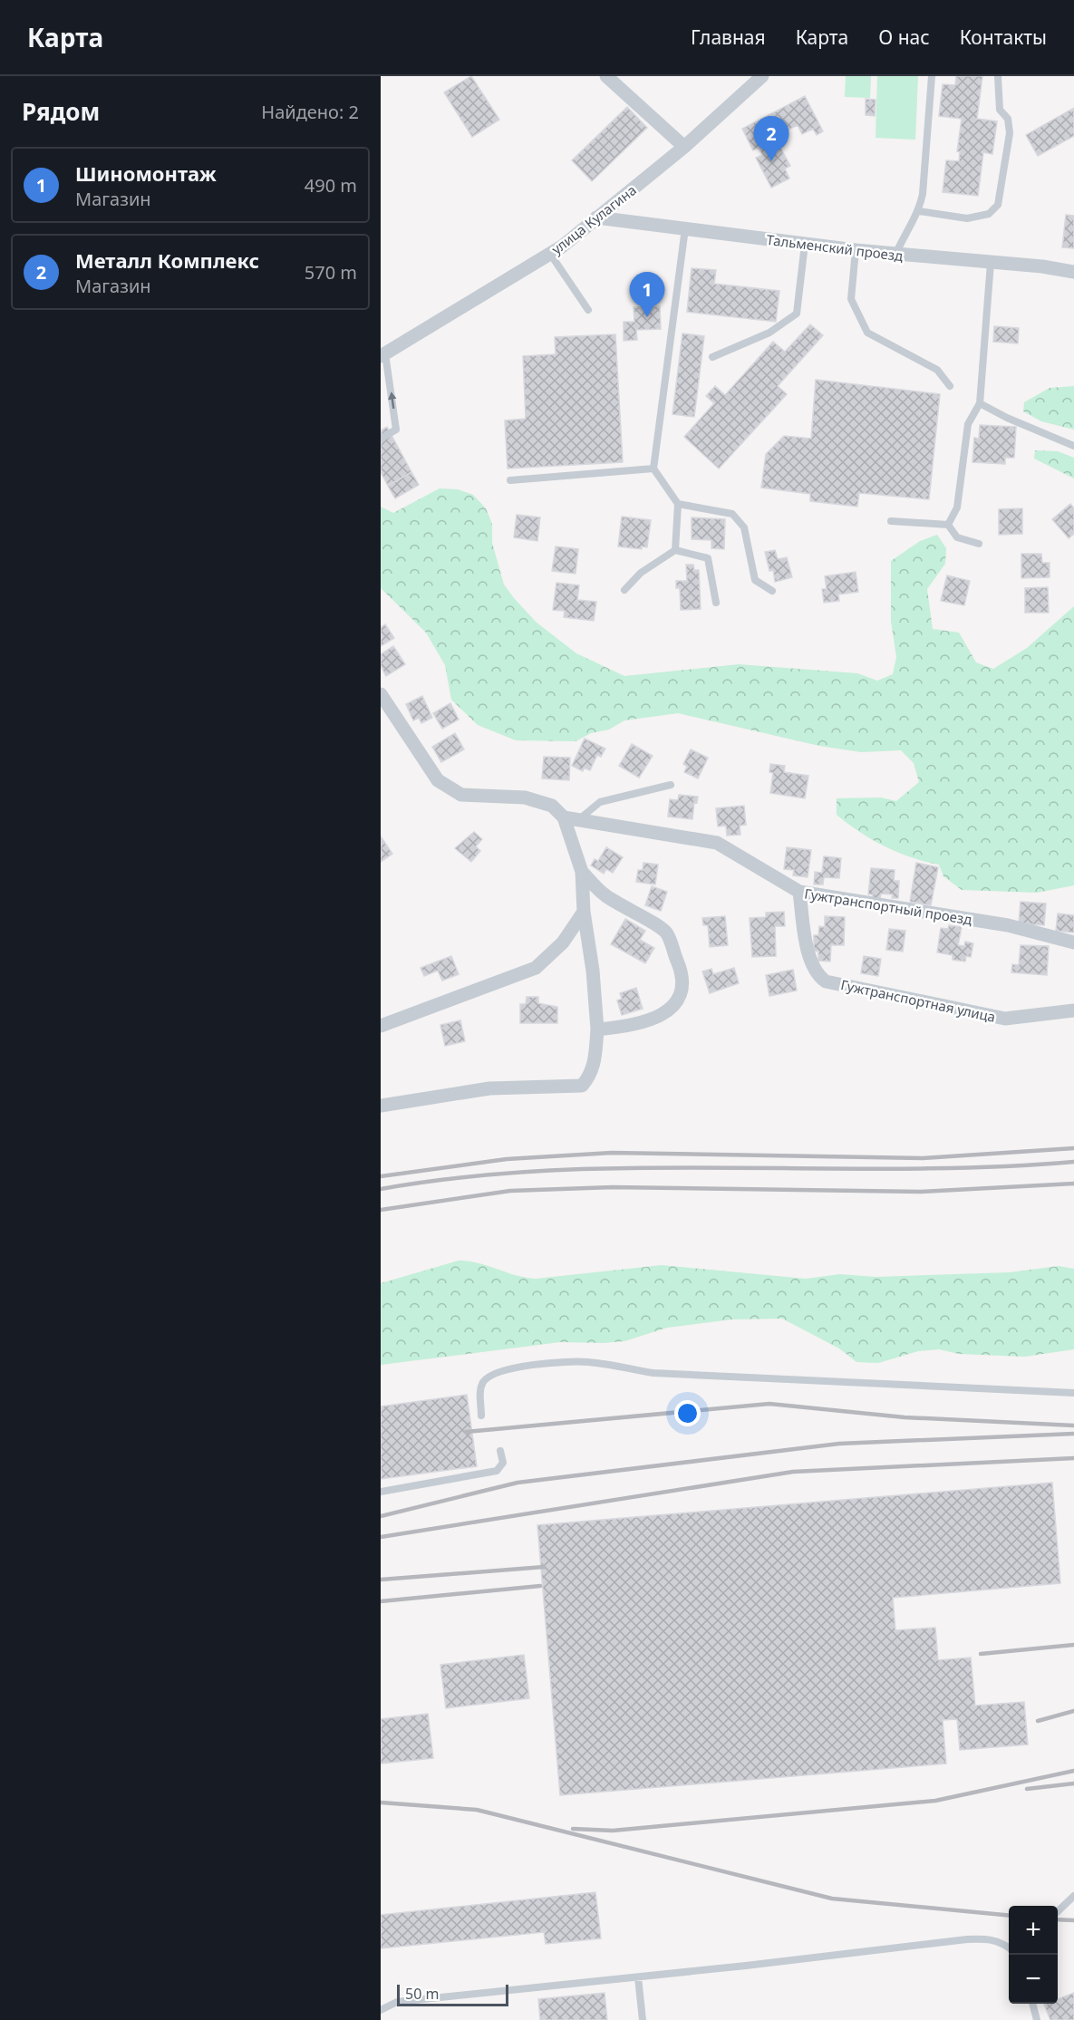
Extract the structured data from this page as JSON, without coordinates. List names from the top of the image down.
{
  "streets": {
    "street": [
      "улица Кулагина",
      "Тальменский проезд",
      "Гужтранспортный проезд",
      "Гужтранспортная улица"
    ]
  },
  "crossings": [
    ["улица Кулагина", "Тальменский проезд"],
    ["Гужтранспортный проезд", "Гужтранспортная улица"]
  ],
  "scale_bar": "50 m",
  "page": {
    "header": "Карта",
    "nav": [
      "Главная",
      "Карта",
      "О нас",
      "Контакты"
    ],
    "heading": ["Рядом", "Найдено: 2"],
    "pins": ["2", "1"],
    "list": [
      {
        "mark": "1",
        "name": "Шиномонтаж",
        "note": "Магазин",
        "value": "490 m"
      },
      {
        "mark": "2",
        "name": "Металл Комплекс",
        "note": "Магазин",
        "value": "570 m"
      }
    ],
    "map_buttons": ["+", "−"],
    "scale": "50 m"
  }
}
